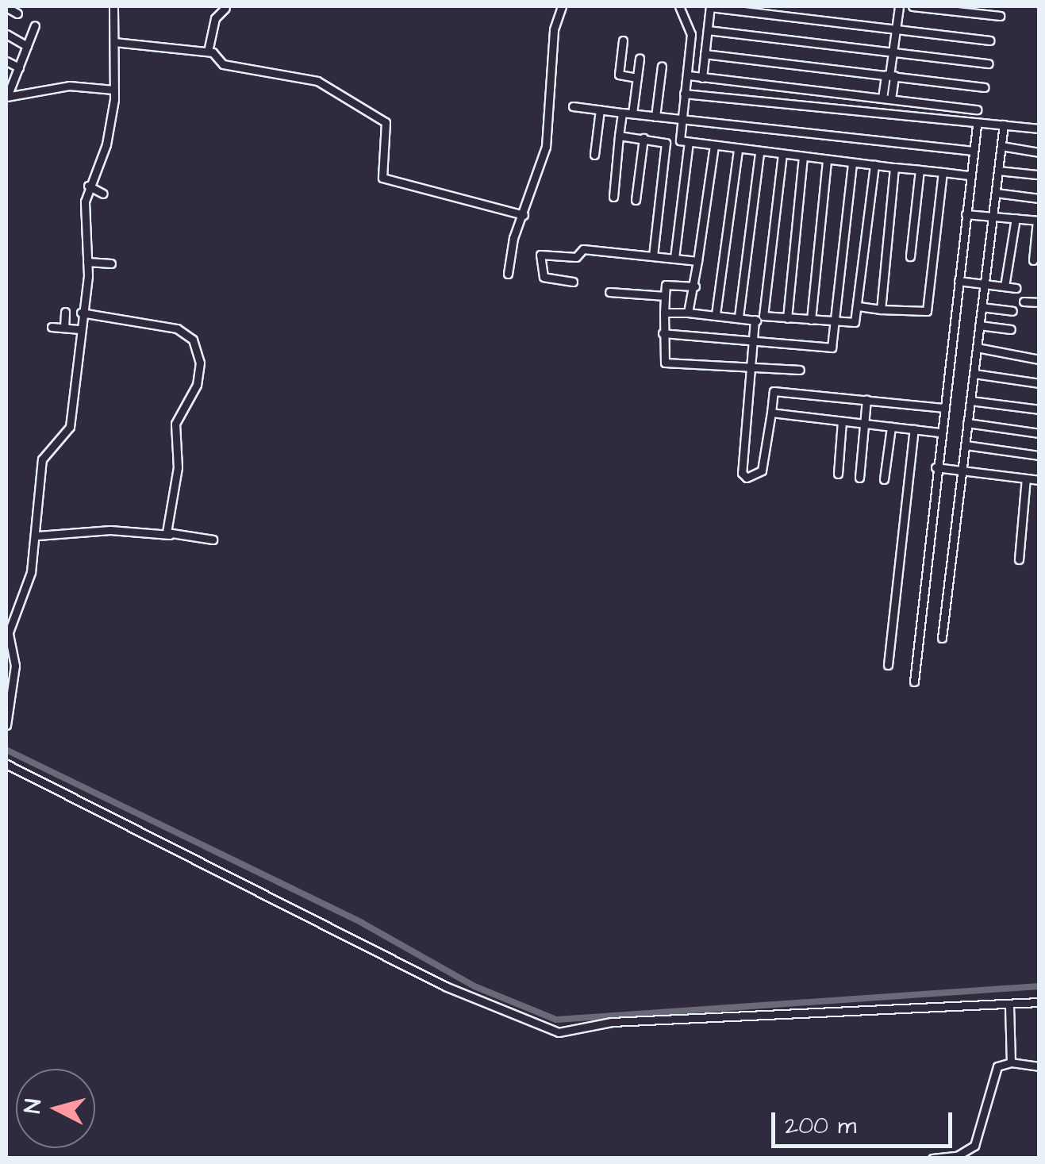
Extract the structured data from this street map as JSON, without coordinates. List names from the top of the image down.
{
  "scale_bar": "200 m",
  "north": "left"
}
